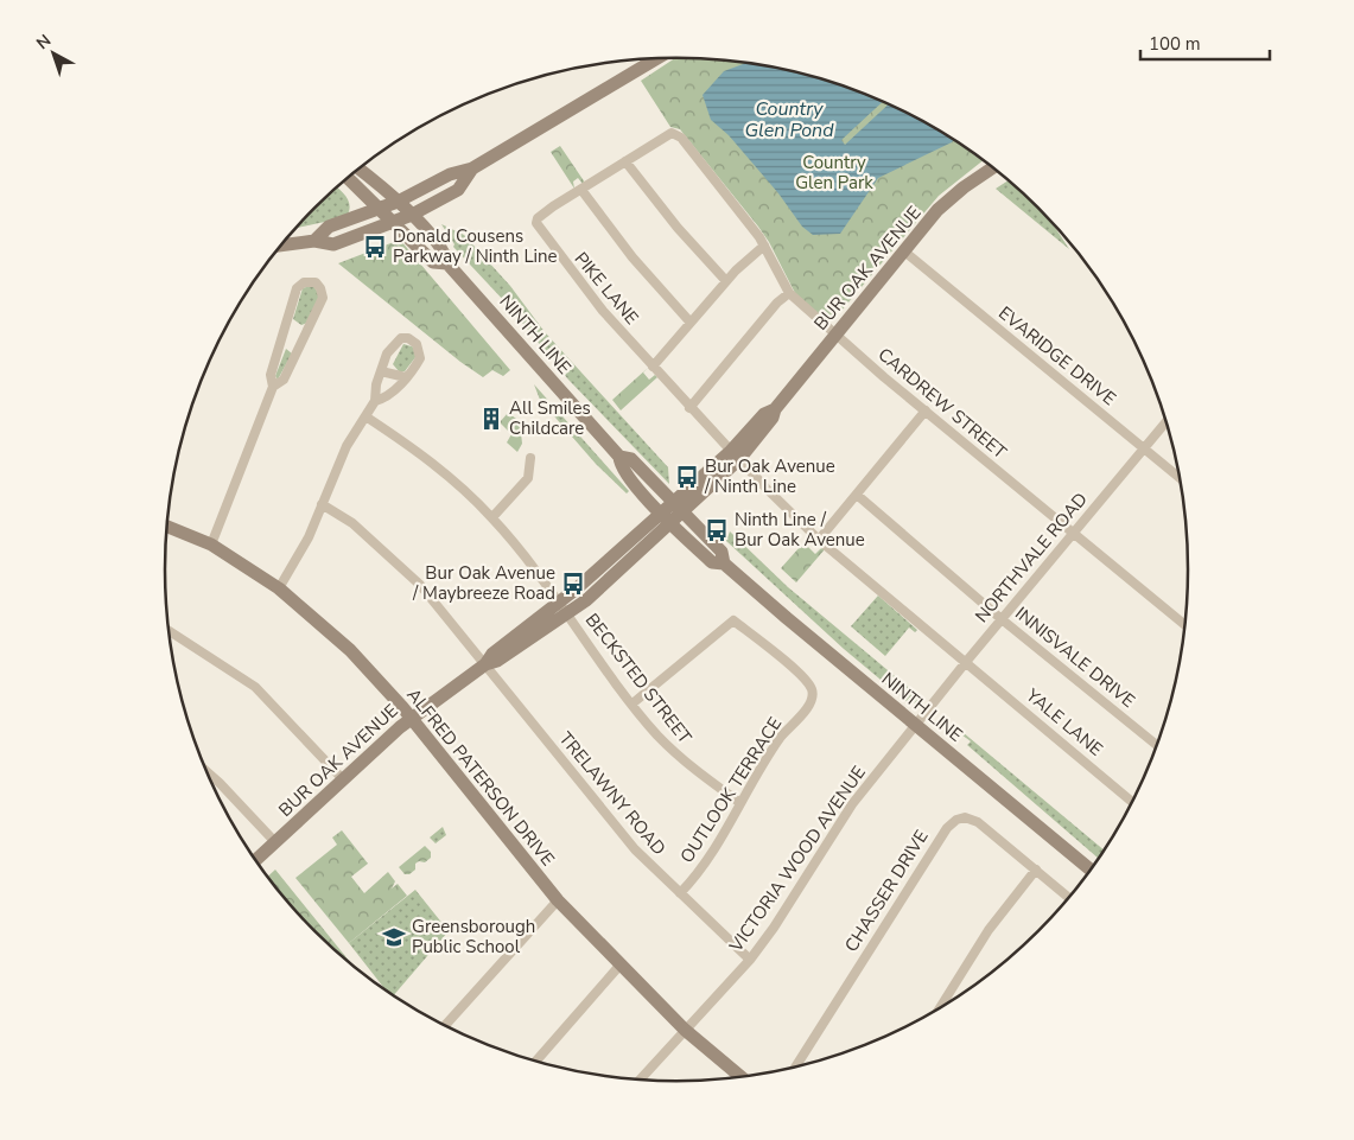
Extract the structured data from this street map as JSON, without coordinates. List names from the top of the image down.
{
  "streets": {
    "street": [
      "BUR OAK AVENUE",
      "PIKE LANE",
      "NINTH LINE",
      "EVARIDGE DRIVE",
      "CARDREW STREET",
      "NORTHVALE ROAD",
      "INNISVALE DRIVE",
      "BECKSTED STREET",
      "YALE LANE",
      "ALFRED PATERSON DRIVE",
      "OUTLOOK TERRACE",
      "TRELAWNY ROAD",
      "VICTORIA WOOD AVENUE",
      "CHASSER DRIVE"
    ]
  },
  "crossings": [
    ["BUR OAK AVENUE", "PIKE LANE"],
    ["BUR OAK AVENUE", "NINTH LINE"],
    ["BUR OAK AVENUE", "EVARIDGE DRIVE"],
    ["BUR OAK AVENUE", "CARDREW STREET"],
    ["BUR OAK AVENUE", "BECKSTED STREET"],
    ["BUR OAK AVENUE", "ALFRED PATERSON DRIVE"],
    ["BUR OAK AVENUE", "TRELAWNY ROAD"],
    ["PIKE LANE", "CARDREW STREET"],
    ["PIKE LANE", "NORTHVALE ROAD"],
    ["PIKE LANE", "YALE LANE"],
    ["NINTH LINE", "NORTHVALE ROAD"],
    ["NINTH LINE", "VICTORIA WOOD AVENUE"],
    ["EVARIDGE DRIVE", "NORTHVALE ROAD"],
    ["CARDREW STREET", "NORTHVALE ROAD"],
    ["NORTHVALE ROAD", "INNISVALE DRIVE"],
    ["NORTHVALE ROAD", "YALE LANE"],
    ["NORTHVALE ROAD", "VICTORIA WOOD AVENUE"],
    ["BECKSTED STREET", "OUTLOOK TERRACE"],
    ["ALFRED PATERSON DRIVE", "VICTORIA WOOD AVENUE"],
    ["OUTLOOK TERRACE", "TRELAWNY ROAD"],
    ["TRELAWNY ROAD", "VICTORIA WOOD AVENUE"]
  ],
  "water": ["Country Glen Pond"],
  "parks": ["Country Glen Park"],
  "places": {
    "bus stop": [
      "Donald Cousens Parkway / Ninth Line",
      "Bur Oak Avenue / Ninth Line",
      "Ninth Line / Bur Oak Avenue",
      "Bur Oak Avenue / Maybreeze Road"
    ],
    "building": ["All Smiles Childcare"],
    "school or university": ["Greensborough Public School"]
  },
  "scale_bar": "100 m",
  "north": "top left"
}
